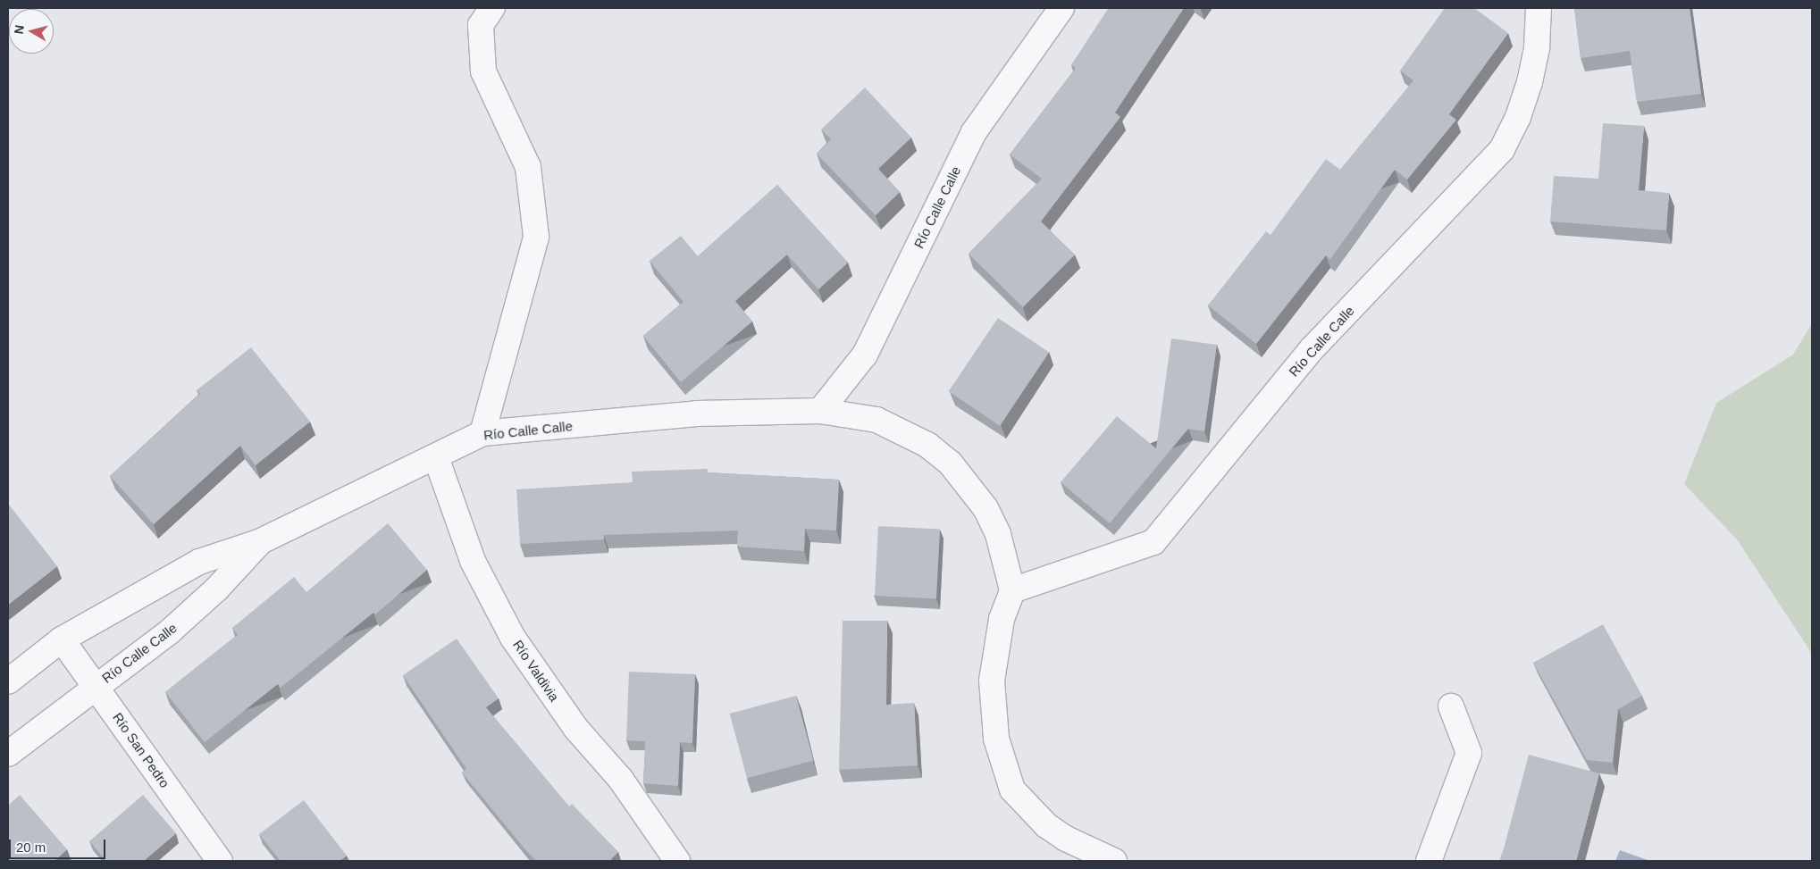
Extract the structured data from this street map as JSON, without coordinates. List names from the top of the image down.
{
  "streets": {
    "street": ["Río Calle Calle", "Río Valdivia", "Río San Pedro"]
  },
  "crossings": [
    ["Río Calle Calle", "Río Valdivia"],
    ["Río Calle Calle", "Río San Pedro"]
  ],
  "scale_bar": "20 m",
  "north": "left"
}
